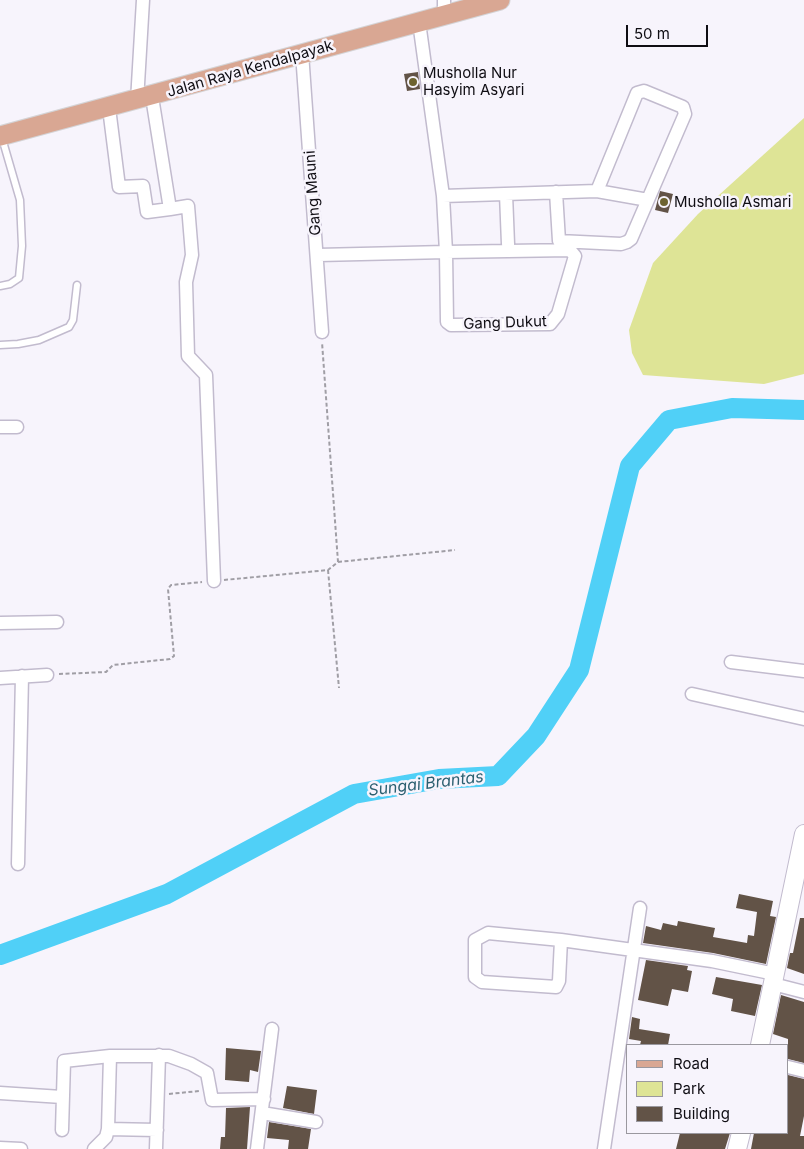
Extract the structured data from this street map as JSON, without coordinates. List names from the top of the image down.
{
  "streets": {
    "main road": ["Jalan Raya Kendalpayak"],
    "street": ["Gang Mauni", "Gang Dukut"]
  },
  "crossings": [
    ["Jalan Raya Kendalpayak", "Gang Mauni"]
  ],
  "water": ["Sungai Brantas"],
  "places": ["Musholla Nur Hasyim Asyari", "Musholla Asmari"],
  "legend": ["Road", "Park", "Building"],
  "scale_bar": "50 m"
}
